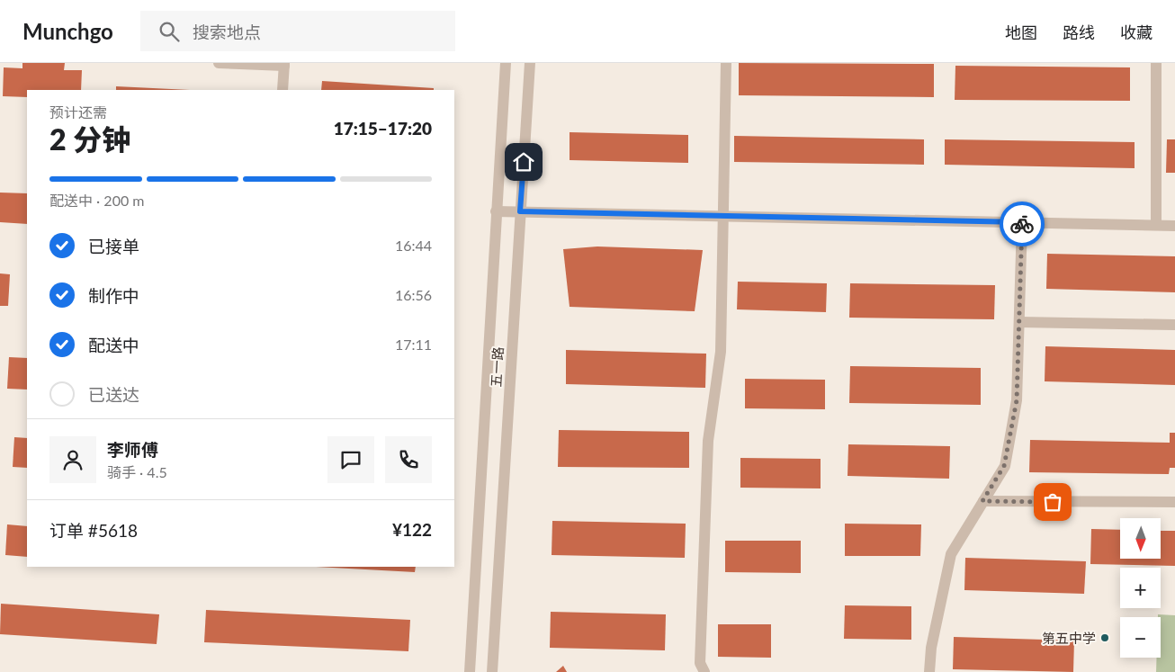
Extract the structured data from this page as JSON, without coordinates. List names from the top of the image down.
{
  "streets": {
    "street": ["五一路"]
  },
  "places": ["第五中学"],
  "north": "bottom",
  "page": {
    "header": "Munchgo",
    "search": "搜索地点",
    "nav": ["地图", "路线", "收藏"],
    "heading": ["2 分钟", "预计还需", "17:15–17:20"],
    "panel": [
      "李师傅",
      "骑手 · 4.5",
      "订单 #5618",
      "¥122"
    ],
    "bar": "配送中 · 200 m",
    "list": [
      ["已接单", "16:44"],
      ["制作中", "16:56"],
      ["配送中", "17:11"],
      "已送达"
    ],
    "map_buttons": ["+", "−"]
  }
}
